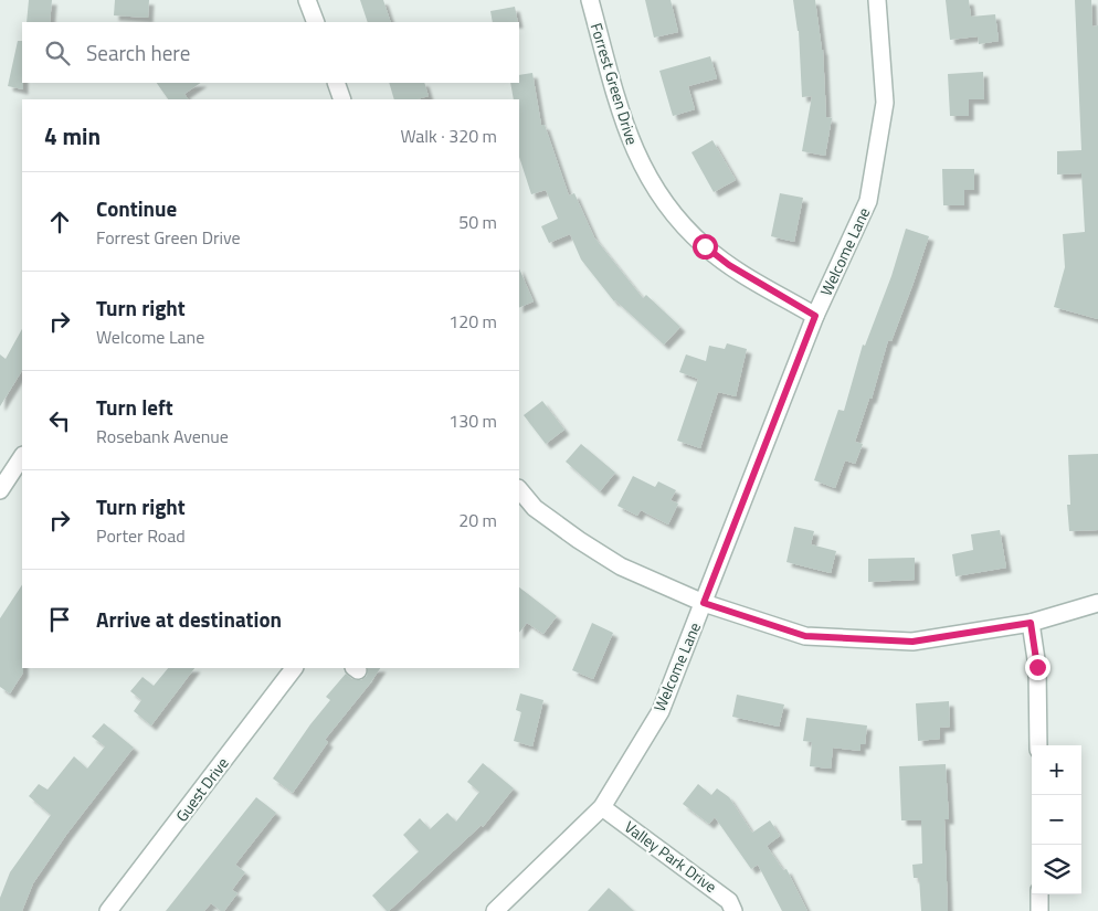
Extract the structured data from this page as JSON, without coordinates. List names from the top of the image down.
{
  "streets": {
    "street": [
      "Forrest Green Drive",
      "Welcome Lane",
      "Guest Drive",
      "Valley Park Drive"
    ]
  },
  "crossings": [
    ["Forrest Green Drive", "Welcome Lane"],
    ["Welcome Lane", "Valley Park Drive"]
  ],
  "page": {
    "search": "Search here",
    "heading": ["4 min", "Walk · 320 m"],
    "list": [
      ["Continue", "Forrest Green Drive", "50 m"],
      ["Turn right", "Welcome Lane", "120 m"],
      ["Turn left", "Rosebank Avenue", "130 m"],
      ["Turn right", "Porter Road", "20 m"],
      "Arrive at destination"
    ],
    "map_buttons": ["+", "−"]
  }
}
